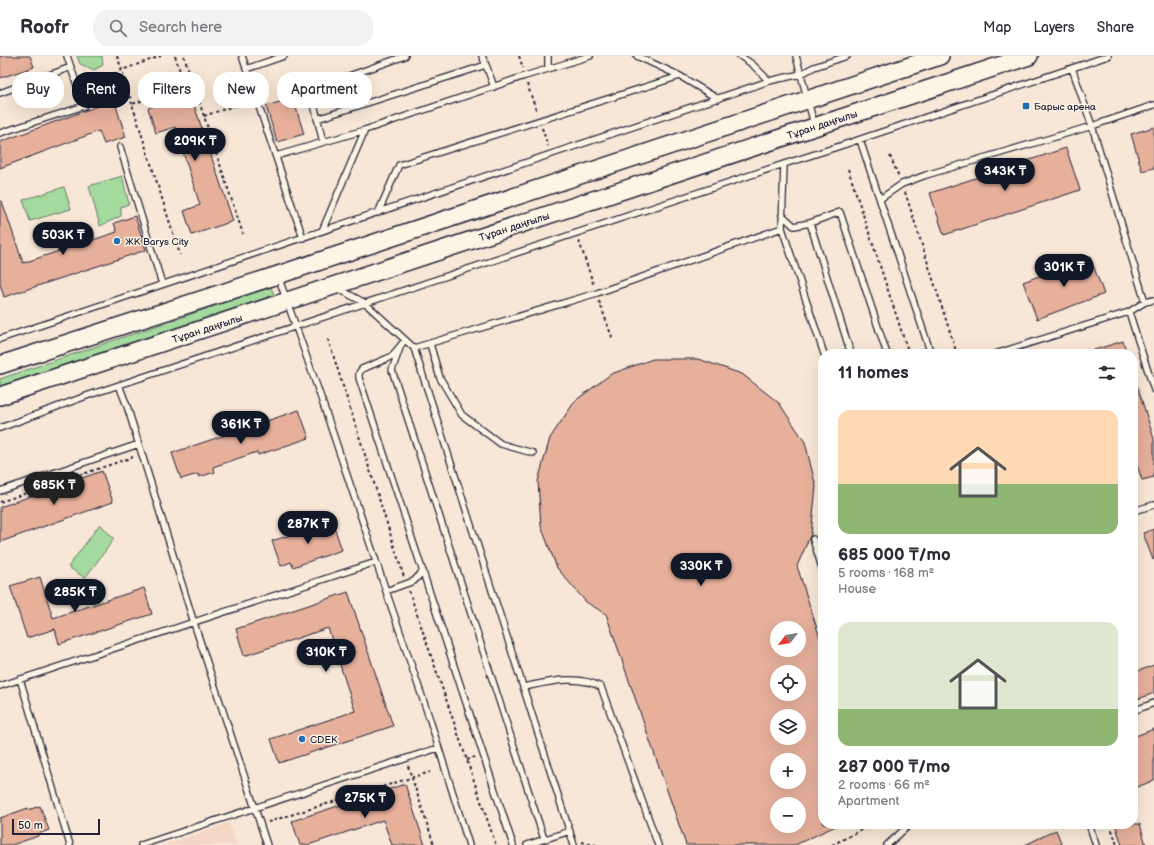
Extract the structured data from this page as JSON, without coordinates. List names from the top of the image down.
{
  "streets": {
    "main road": ["Тұран даңғылы"]
  },
  "places": {
    "transit": ["Барыс арена"],
    "other": ["ЖК Barys City", "CDEK"]
  },
  "scale_bar": "50 m",
  "north": "bottom left",
  "page": {
    "header": "Roofr",
    "search": "Search here",
    "nav": ["Map", "Layers", "Share"],
    "chip": [
      "Buy",
      "Rent",
      "Filters",
      "New",
      "Apartment"
    ],
    "price": [
      "209K ₸",
      "343K ₸",
      "503K ₸",
      "301K ₸",
      "361K ₸",
      "685K ₸",
      "287K ₸",
      "330K ₸",
      "285K ₸",
      "310K ₸",
      "275K ₸"
    ],
    "heading": "11 homes",
    "list": [
      {
        "name": "685 000 ₸/mo",
        "note": "5 rooms · 168 m² · House"
      },
      {
        "name": "287 000 ₸/mo",
        "note": "2 rooms · 66 m² · Apartment"
      }
    ],
    "map_buttons": ["+", "−"],
    "scale": "50 m"
  }
}
